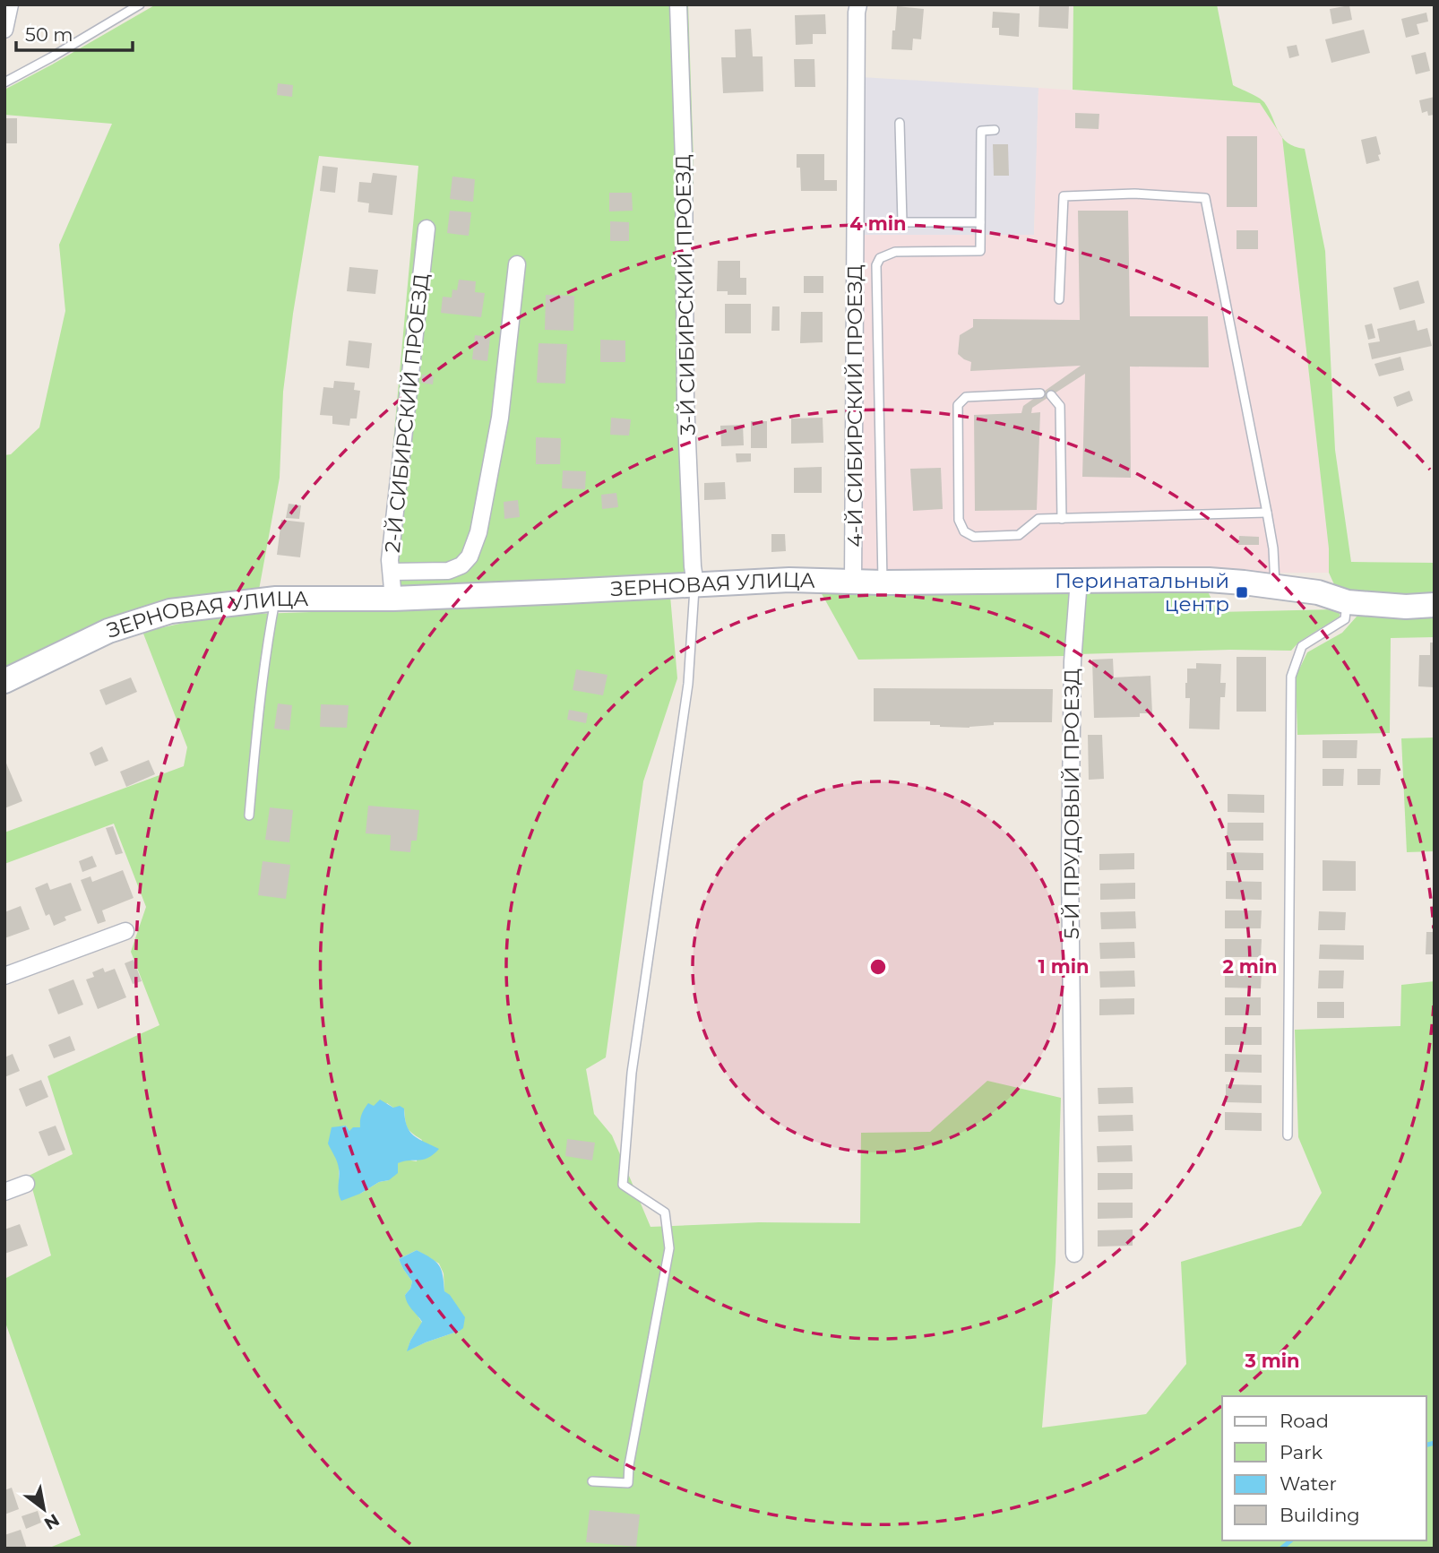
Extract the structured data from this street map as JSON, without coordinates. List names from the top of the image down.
{
  "streets": {
    "street": [
      "3-Й СИБИРСКИЙ ПРОЕЗД",
      "4-Й СИБИРСКИЙ ПРОЕЗД",
      "2-Й СИБИРСКИЙ ПРОЕЗД",
      "ЗЕРНОВАЯ УЛИЦА",
      "5-Й ПРУДОВЫЙ ПРОЕЗД"
    ]
  },
  "crossings": [
    ["3-Й СИБИРСКИЙ ПРОЕЗД", "ЗЕРНОВАЯ УЛИЦА"],
    ["4-Й СИБИРСКИЙ ПРОЕЗД", "ЗЕРНОВАЯ УЛИЦА"],
    ["2-Й СИБИРСКИЙ ПРОЕЗД", "ЗЕРНОВАЯ УЛИЦА"],
    ["ЗЕРНОВАЯ УЛИЦА", "5-Й ПРУДОВЫЙ ПРОЕЗД"]
  ],
  "places": {
    "transit": ["Перинатальный центр"]
  },
  "legend": [
    "Road",
    "Park",
    "Water",
    "Building"
  ],
  "scale_bar": "50 m",
  "north": "bottom right",
  "rings": [
    "4 min",
    "1 min",
    "2 min",
    "3 min"
  ]
}
